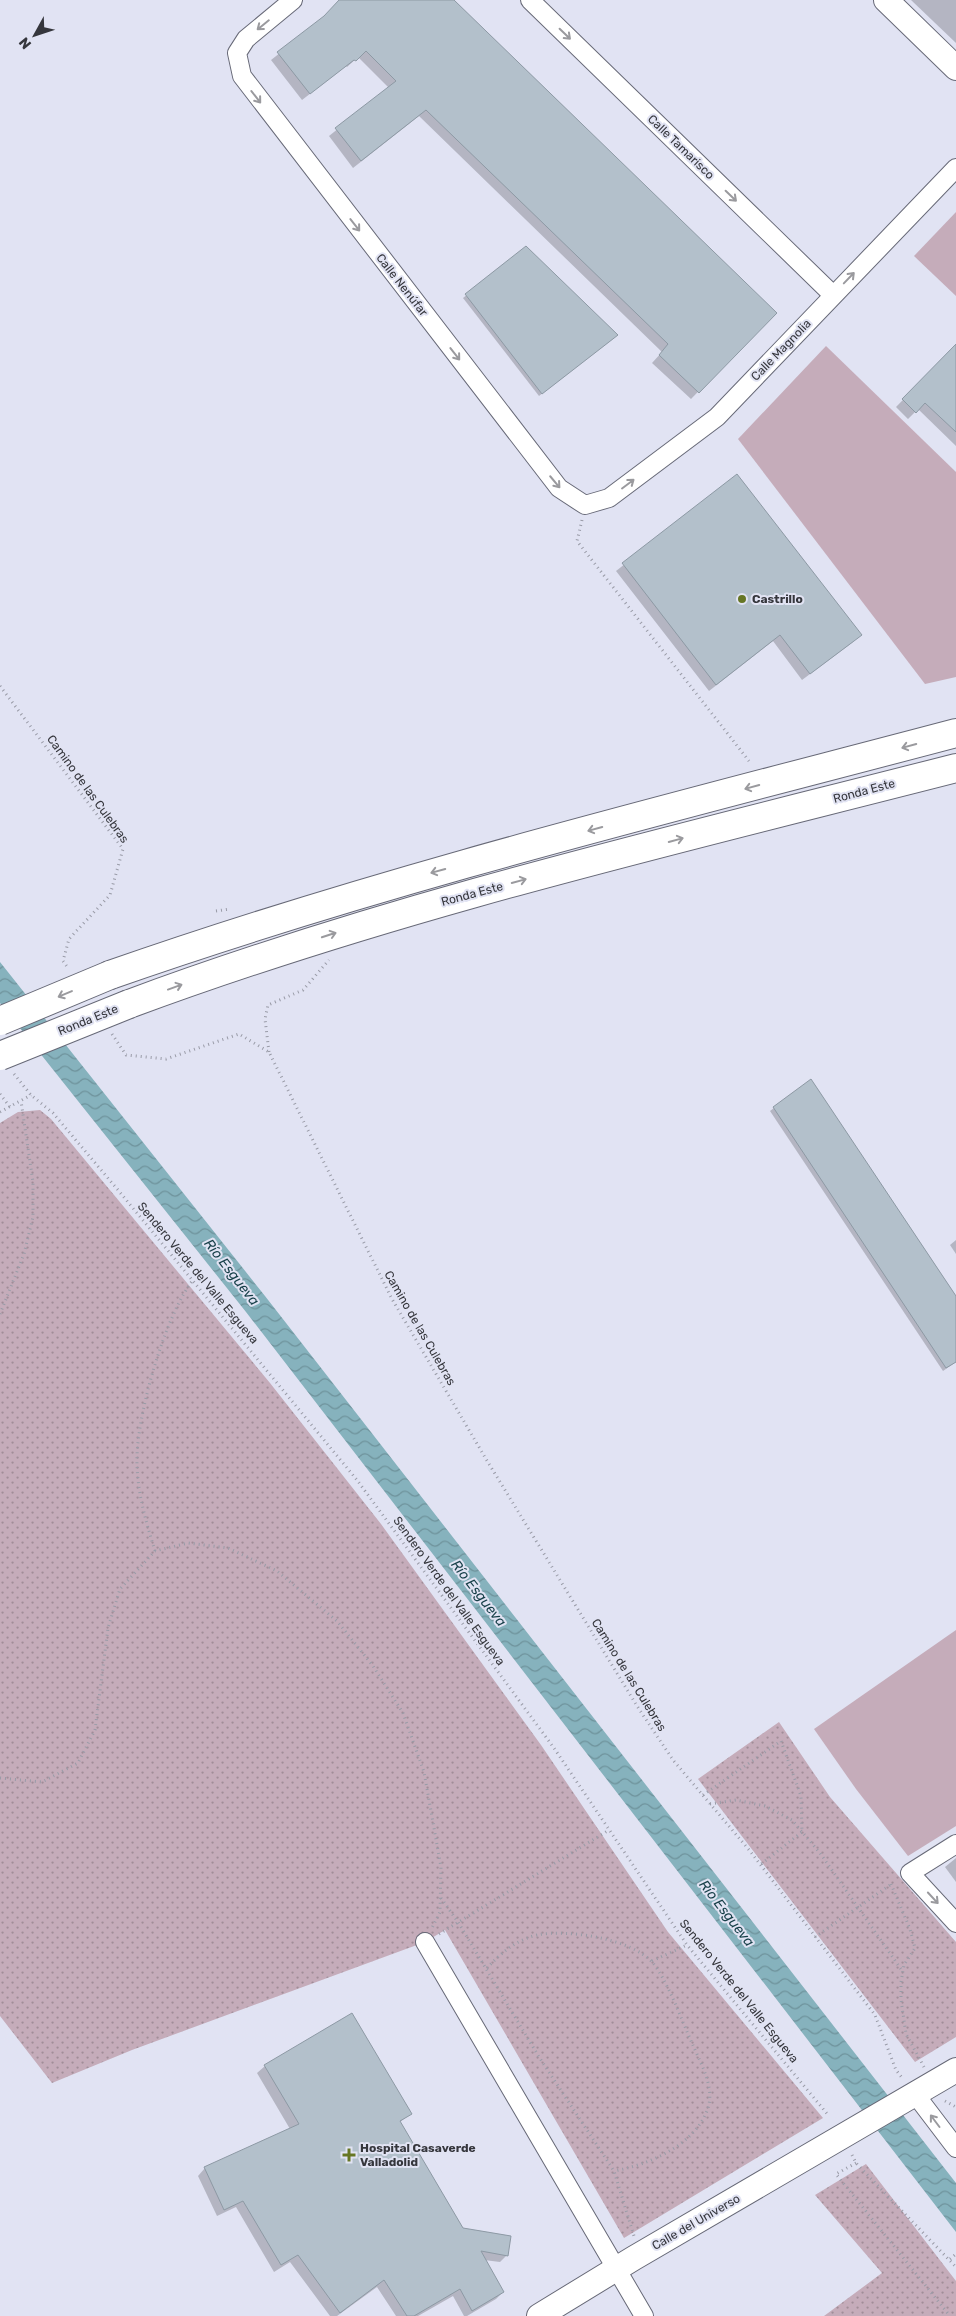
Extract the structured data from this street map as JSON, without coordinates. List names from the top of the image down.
{
  "streets": {
    "highway": ["Ronda Este"],
    "street": [
      "Calle Tamarisco",
      "Calle Nenúfar",
      "Calle Magnolia",
      "Calle del Universo"
    ],
    "path": ["Camino de las Culebras", "Sendero Verde del Valle Esgueva"]
  },
  "crossings": [
    ["Calle Tamarisco", "Calle Magnolia"],
    ["Calle Nenúfar", "Calle Magnolia"],
    ["Camino de las Culebras", "Calle del Universo"]
  ],
  "one_way": ["Calle Tamarisco", "Calle Nenúfar", "Calle Magnolia"],
  "water": ["Río Esgueva"],
  "places": {
    "other": ["Castrillo"],
    "health": ["Hospital Casaverde Valladolid"]
  },
  "north": "bottom left"
}
